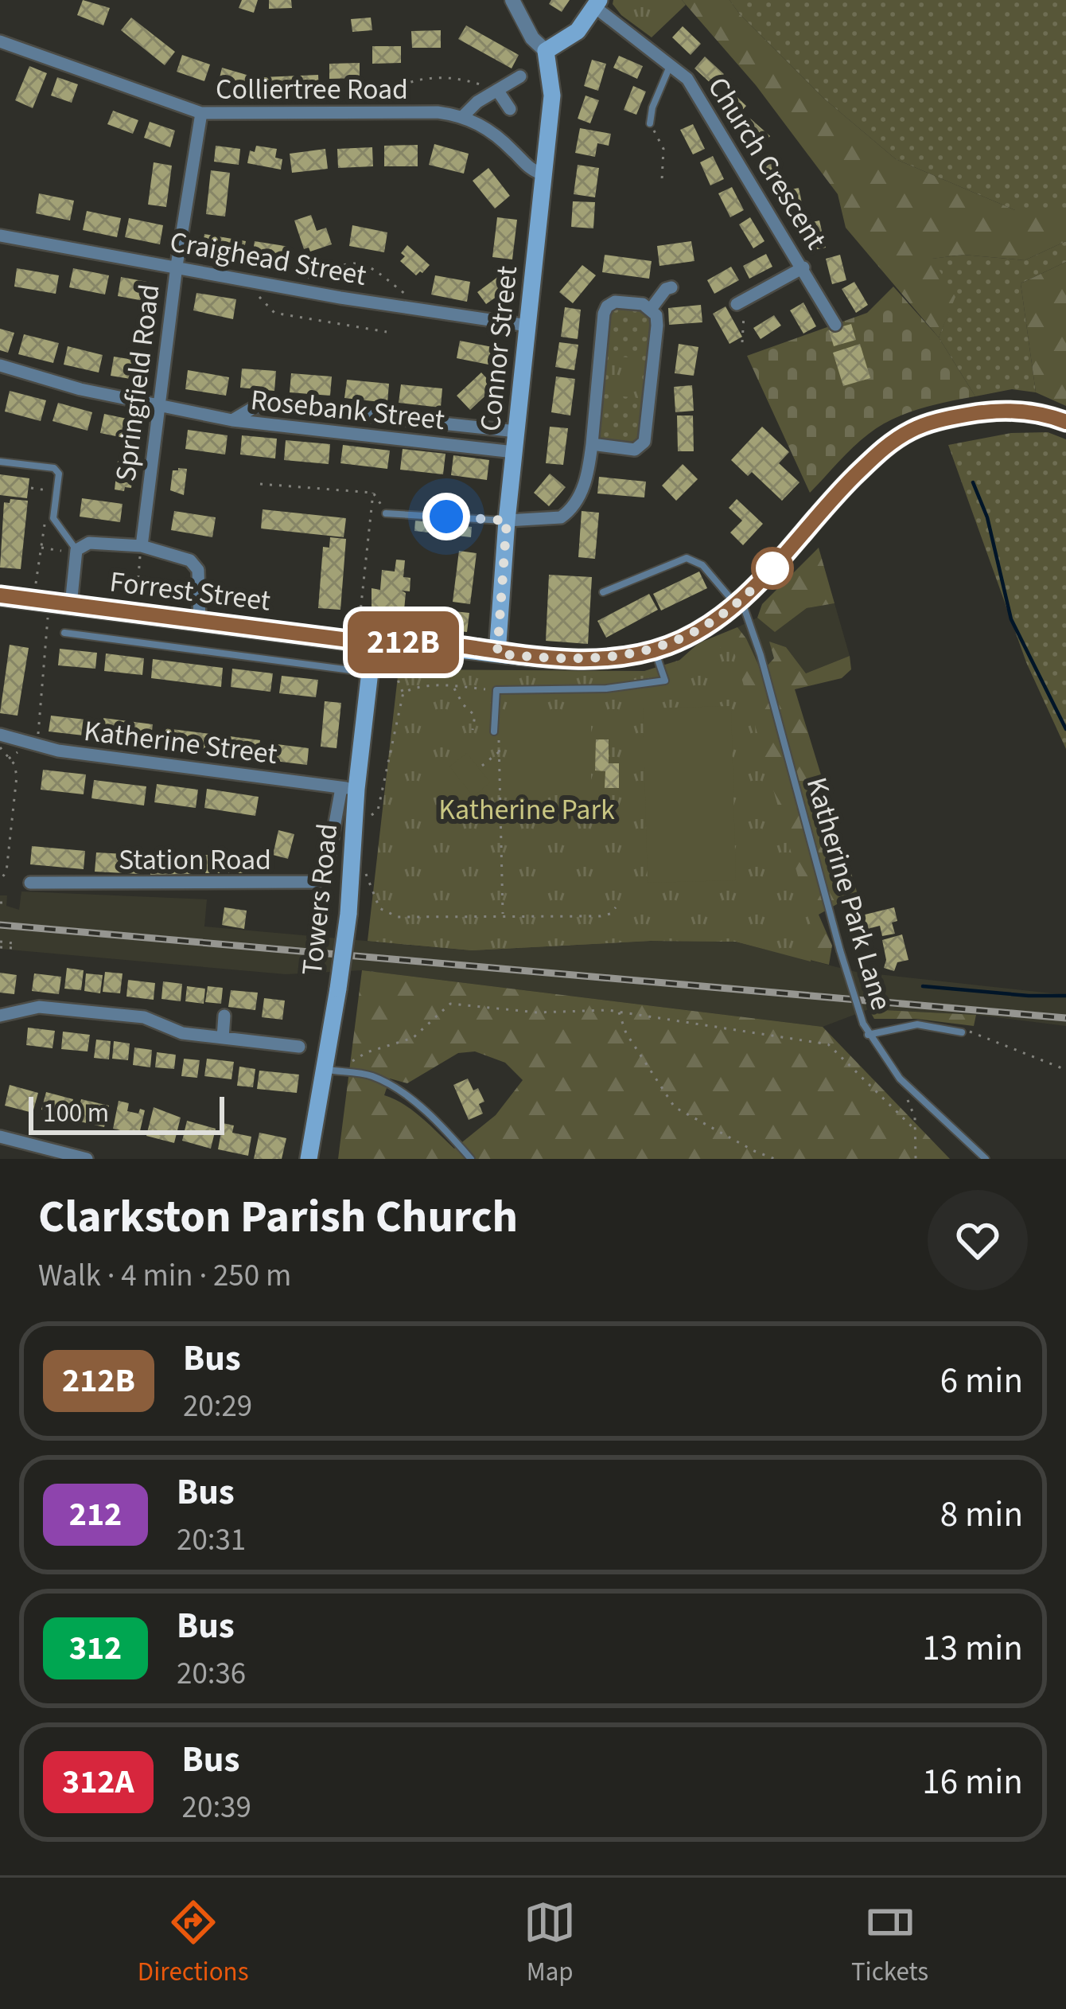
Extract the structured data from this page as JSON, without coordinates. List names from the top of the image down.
{
  "streets": {
    "main road": ["Connor Street", "Forrest Street", "Towers Road"],
    "street": [
      "Colliertree Road",
      "Church Crescent",
      "Craighead Street",
      "Springfield Road",
      "Rosebank Street",
      "Katherine Street",
      "Station Road"
    ],
    "lane": ["Katherine Park Lane"]
  },
  "crossings": [
    ["Colliertree Road", "Connor Street"],
    ["Colliertree Road", "Springfield Road"],
    ["Craighead Street", "Connor Street"],
    ["Craighead Street", "Springfield Road"],
    ["Connor Street", "Rosebank Street"],
    ["Connor Street", "Forrest Street"],
    ["Springfield Road", "Rosebank Street"],
    ["Forrest Street", "Katherine Park Lane"],
    ["Forrest Street", "Towers Road"],
    ["Katherine Street", "Station Road"],
    ["Katherine Street", "Towers Road"],
    ["Station Road", "Towers Road"]
  ],
  "parks": ["Katherine Park"],
  "lines": ["bus line 212B"],
  "scale_bar": "100 m",
  "page": {
    "on_map": "212B",
    "scale": "100 m",
    "heading": ["Clarkston Parish Church", "Walk · 4 min · 250 m"],
    "list": [
      {
        "mark": "212B",
        "name": "Bus",
        "note": "20:29",
        "value": "6 min"
      },
      {
        "mark": "212",
        "name": "Bus",
        "note": "20:31",
        "value": "8 min"
      },
      {
        "mark": "312",
        "name": "Bus",
        "note": "20:36",
        "value": "13 min"
      },
      {
        "mark": "312A",
        "name": "Bus",
        "note": "20:39",
        "value": "16 min"
      }
    ],
    "tabs": ["Directions", "Map", "Tickets"]
  }
}
